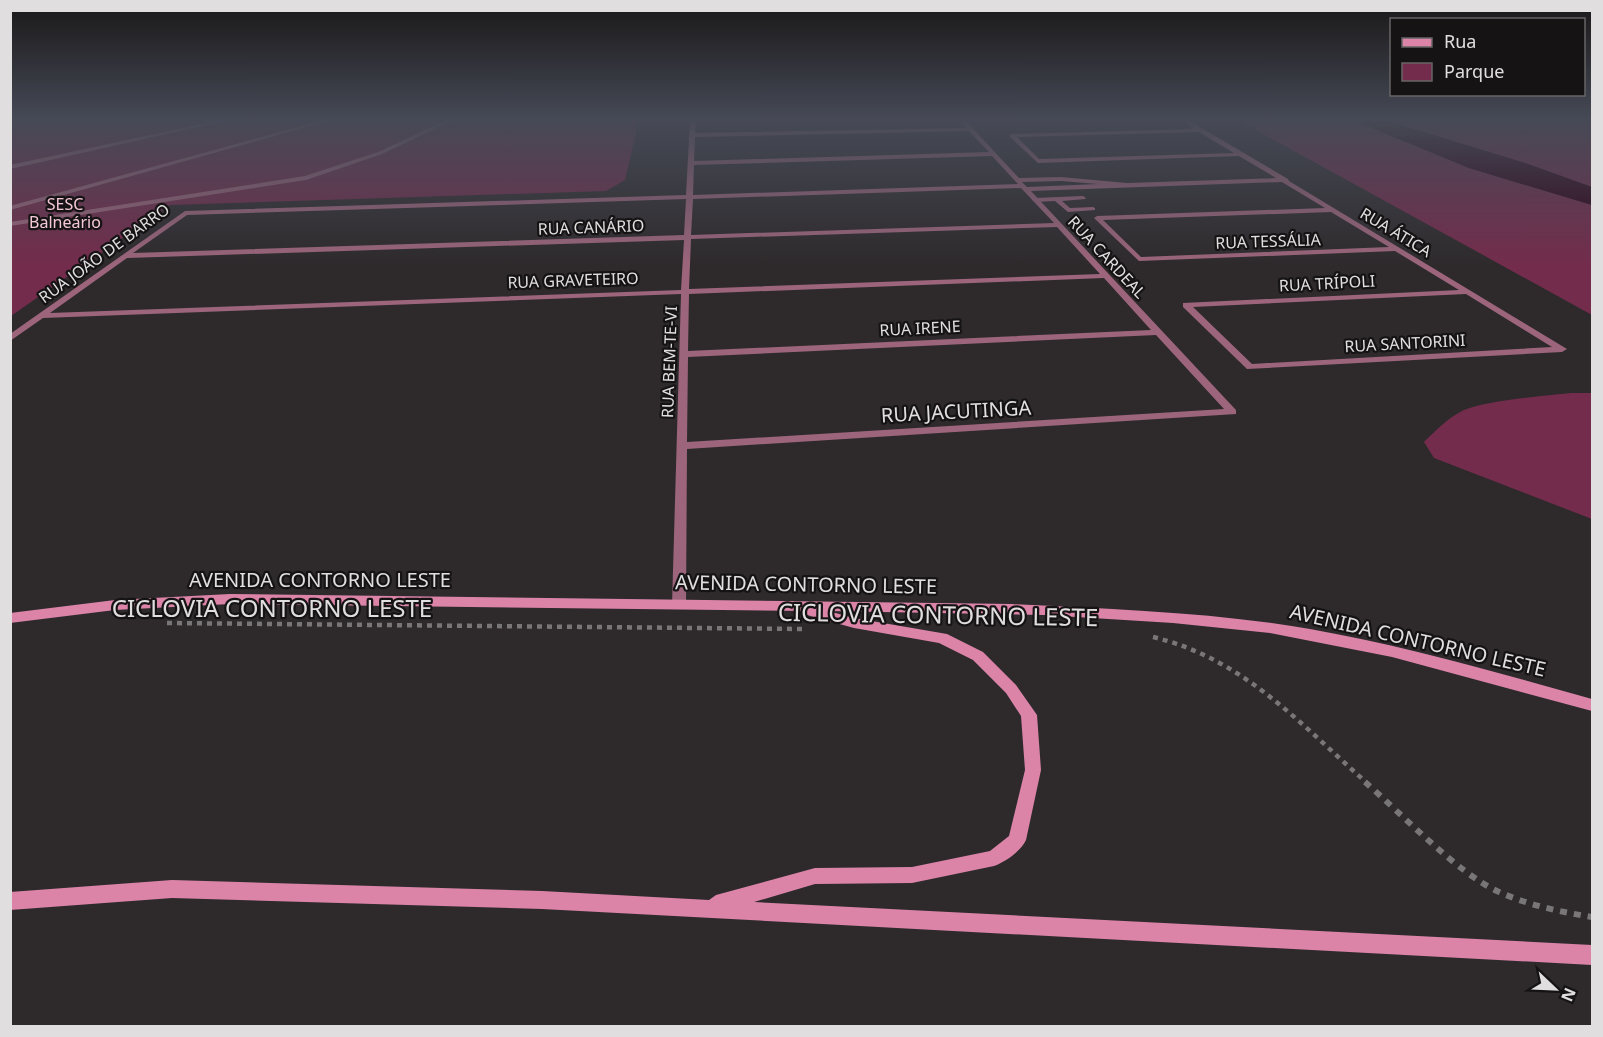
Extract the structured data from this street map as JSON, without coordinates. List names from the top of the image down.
{
  "streets": {
    "street": [
      "RUA CANÁRIO",
      "RUA ÁTICA",
      "RUA TESSÁLIA",
      "RUA JOÃO DE BARRO",
      "RUA CARDEAL",
      "RUA GRAVETEIRO",
      "RUA TRÍPOLI",
      "RUA IRENE",
      "RUA SANTORINI",
      "RUA BEM-TE-VI",
      "RUA JACUTINGA",
      "AVENIDA CONTORNO LESTE"
    ],
    "path": ["CICLOVIA CONTORNO LESTE"]
  },
  "crossings": [
    ["RUA CANÁRIO", "RUA JOÃO DE BARRO"],
    ["RUA CANÁRIO", "RUA CARDEAL"],
    ["RUA CANÁRIO", "RUA BEM-TE-VI"],
    ["RUA ÁTICA", "RUA TESSÁLIA"],
    ["RUA ÁTICA", "RUA TRÍPOLI"],
    ["RUA ÁTICA", "RUA SANTORINI"],
    ["RUA JOÃO DE BARRO", "RUA GRAVETEIRO"],
    ["RUA JOÃO DE BARRO", "RUA BEM-TE-VI"],
    ["RUA CARDEAL", "RUA GRAVETEIRO"],
    ["RUA CARDEAL", "RUA IRENE"],
    ["RUA CARDEAL", "RUA JACUTINGA"],
    ["RUA GRAVETEIRO", "RUA BEM-TE-VI"],
    ["RUA TRÍPOLI", "RUA SANTORINI"],
    ["RUA IRENE", "RUA BEM-TE-VI"],
    ["RUA BEM-TE-VI", "RUA JACUTINGA"],
    ["RUA BEM-TE-VI", "AVENIDA CONTORNO LESTE"]
  ],
  "parks": ["SESC Balneário"],
  "legend": ["Rua", "Parque"],
  "north": "bottom right"
}
